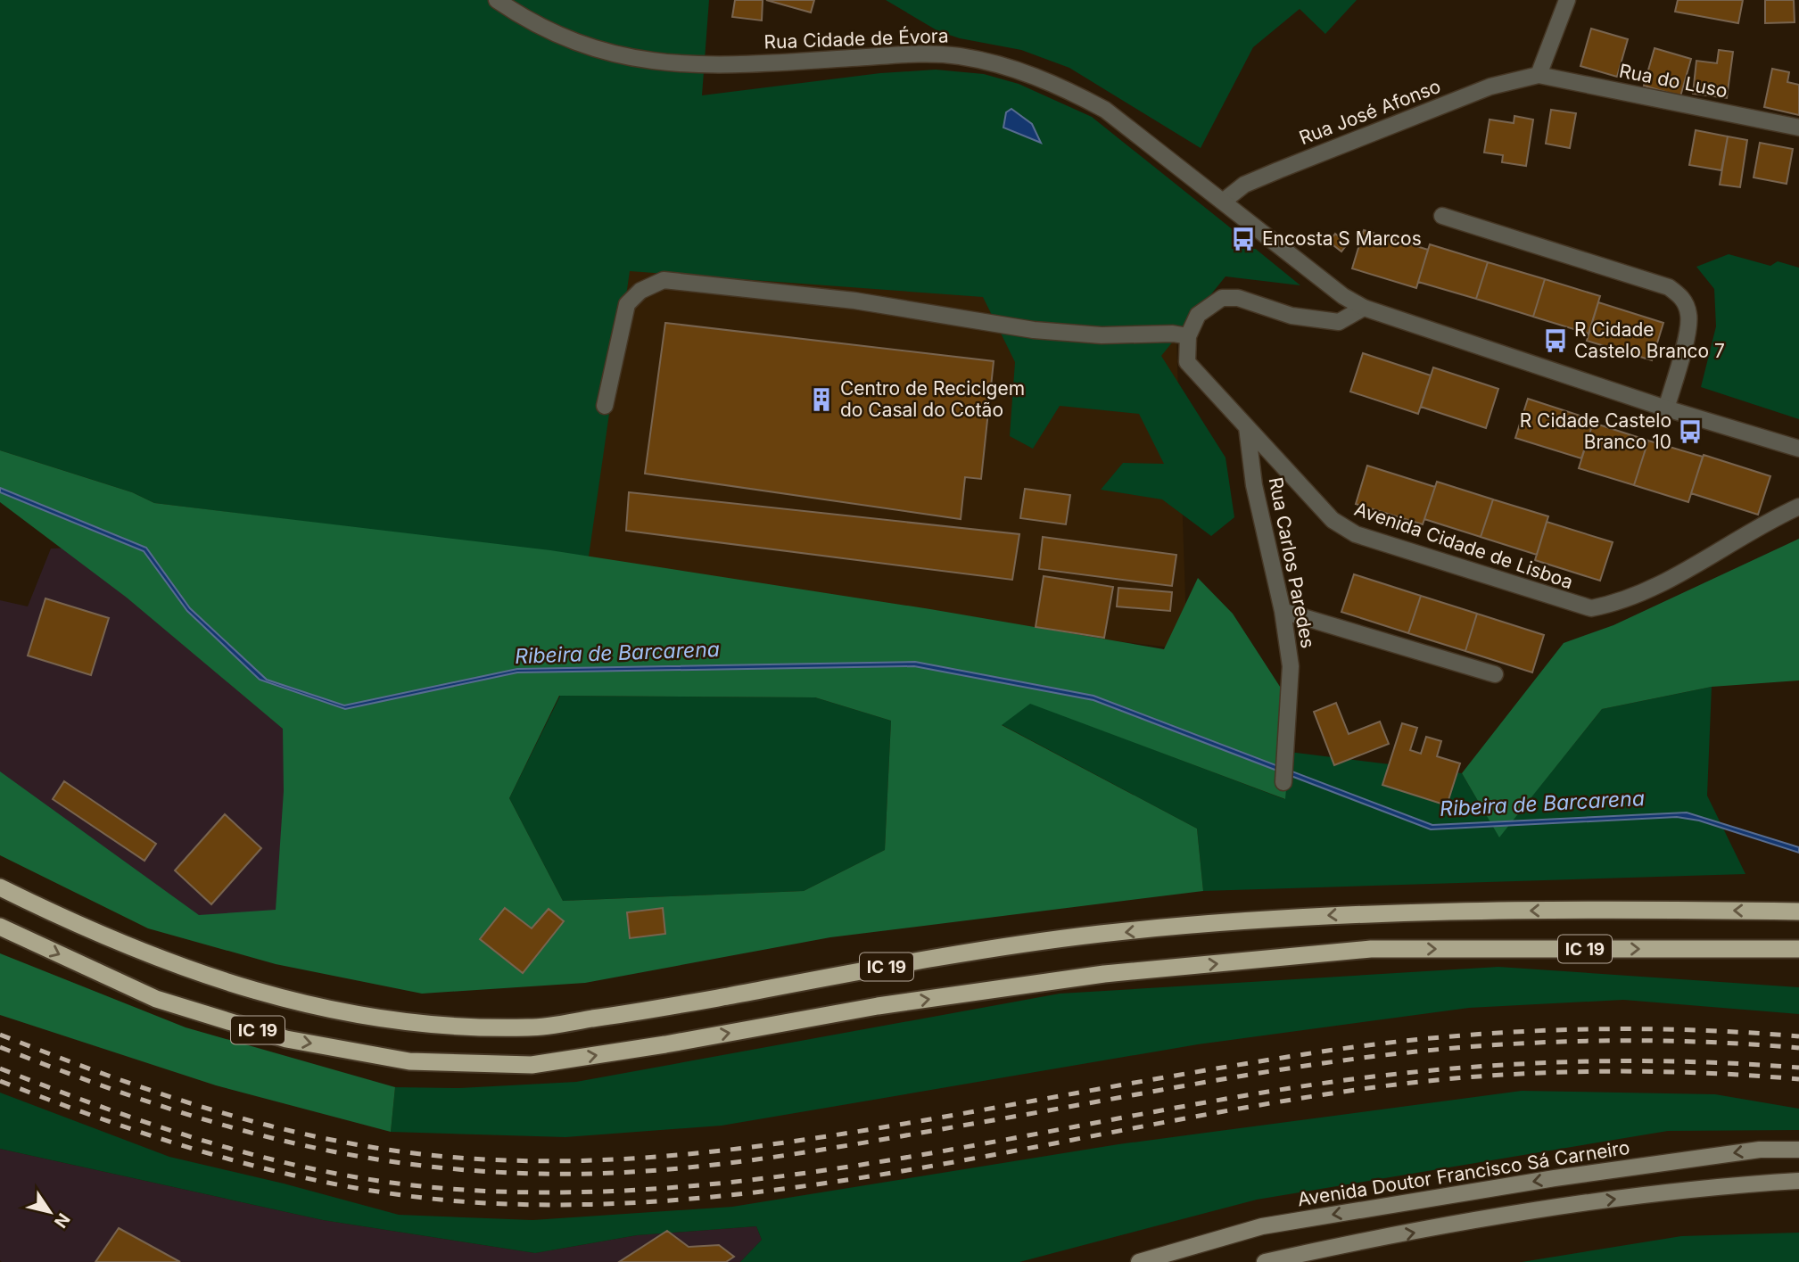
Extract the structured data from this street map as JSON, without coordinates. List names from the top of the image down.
{
  "streets": {
    "highway": ["IC 19"],
    "main road": ["Avenida Doutor Francisco Sá Carneiro"],
    "street": [
      "Rua Cidade de Évora",
      "Rua do Luso",
      "Rua José Afonso",
      "Avenida Cidade de Lisboa",
      "Rua Carlos Paredes"
    ]
  },
  "crossings": [
    ["Rua Cidade de Évora", "Rua José Afonso"],
    ["Rua do Luso", "Rua José Afonso"],
    ["Avenida Cidade de Lisboa", "Rua Carlos Paredes"]
  ],
  "water": ["Ribeira de Barcarena"],
  "places": {
    "bus stop": ["Encosta S Marcos", "R Cidade Castelo Branco 7", "R Cidade Castelo Branco 10"],
    "building": ["Centro de Reciclgem do Casal do Cotão"]
  },
  "north": "bottom right"
}
